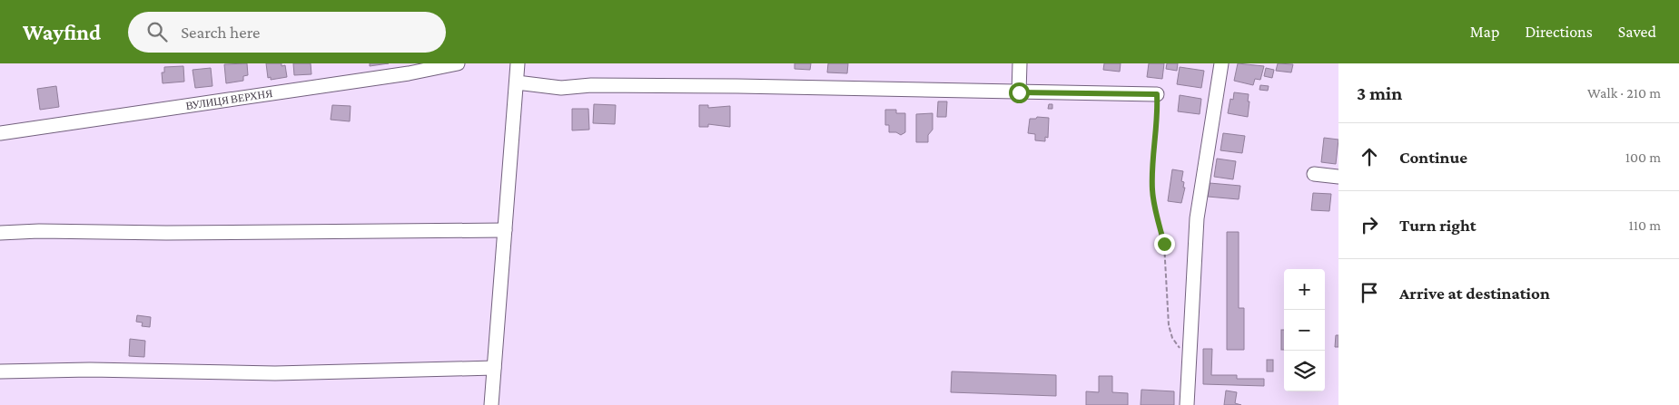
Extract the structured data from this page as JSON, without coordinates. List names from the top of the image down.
{
  "streets": {
    "street": ["ВУЛИЦЯ ВЕРХНЯ"]
  },
  "page": {
    "header": "Wayfind",
    "search": "Search here",
    "nav": ["Map", "Directions", "Saved"],
    "heading": ["3 min", "Walk · 210 m"],
    "list": [
      ["Continue", "100 m"],
      ["Turn right", "110 m"],
      "Arrive at destination"
    ],
    "map_buttons": ["+", "−"]
  }
}
